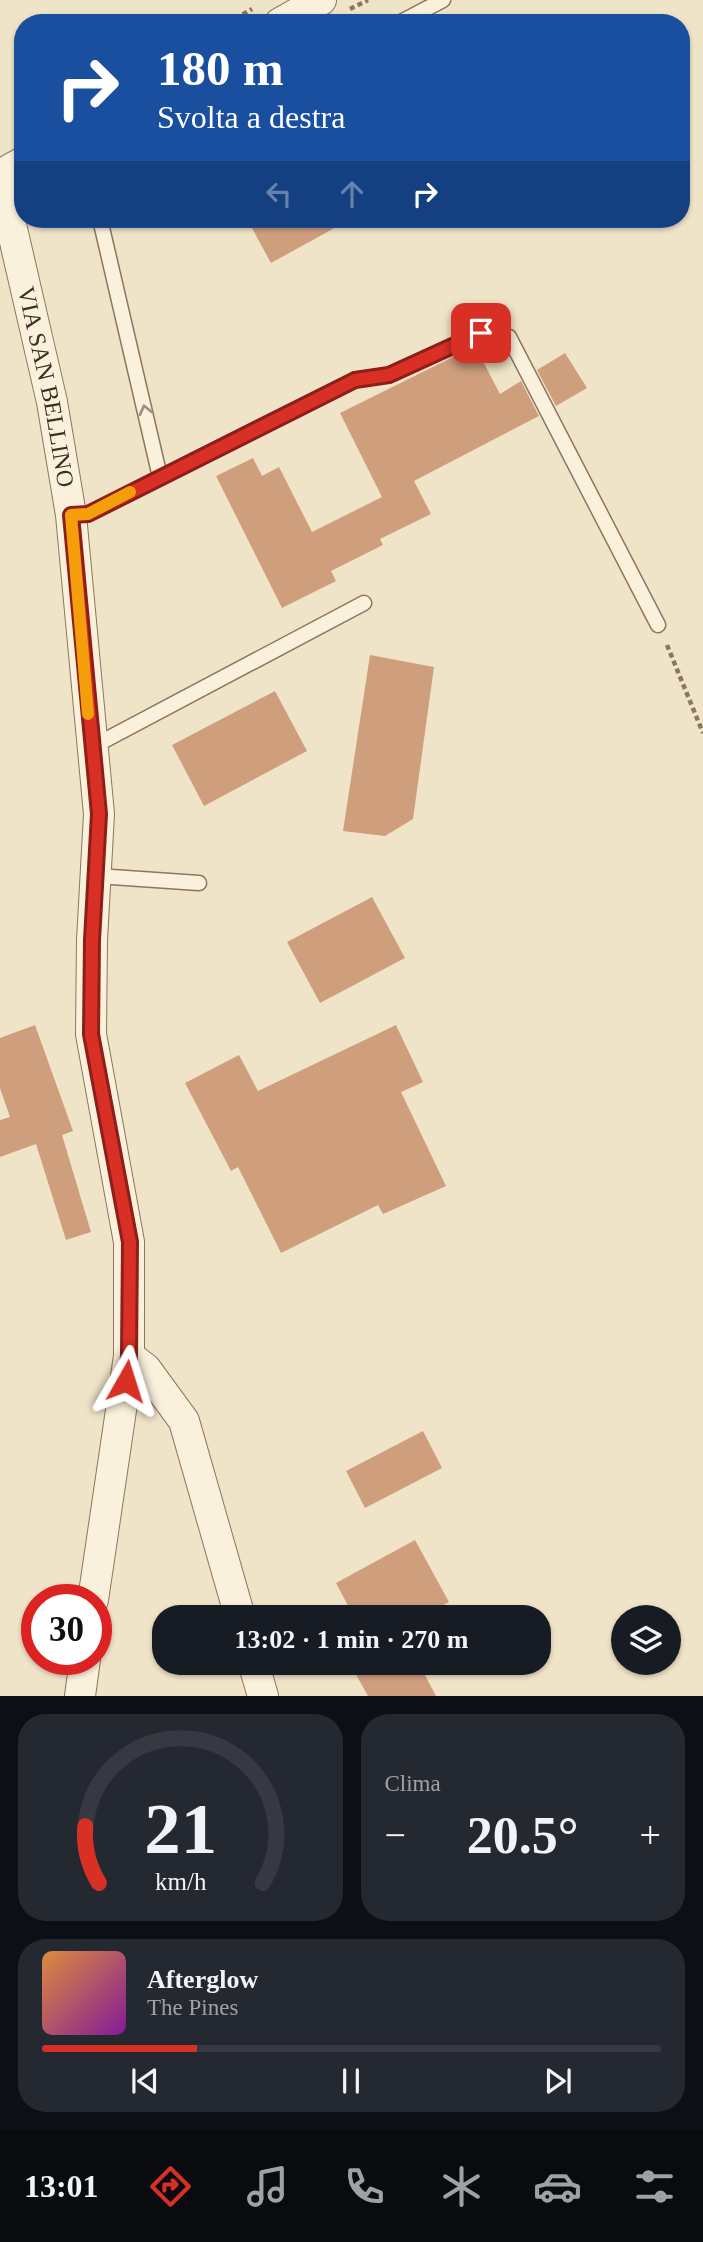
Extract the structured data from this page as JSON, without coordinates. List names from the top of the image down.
{
  "streets": {
    "street": ["VIA SAN BELLINO"]
  },
  "page": {
    "turn": ["180 m", "Svolta a destra"],
    "limit": "30",
    "trip": "13:02 · 1 min · 270 m",
    "tile": "Clima",
    "heat": ["−", "20.5°", "+"],
    "song": ["Afterglow", "The Pines"],
    "tabs": "13:01",
    "gauge": ["21", "km/h"]
  }
}
